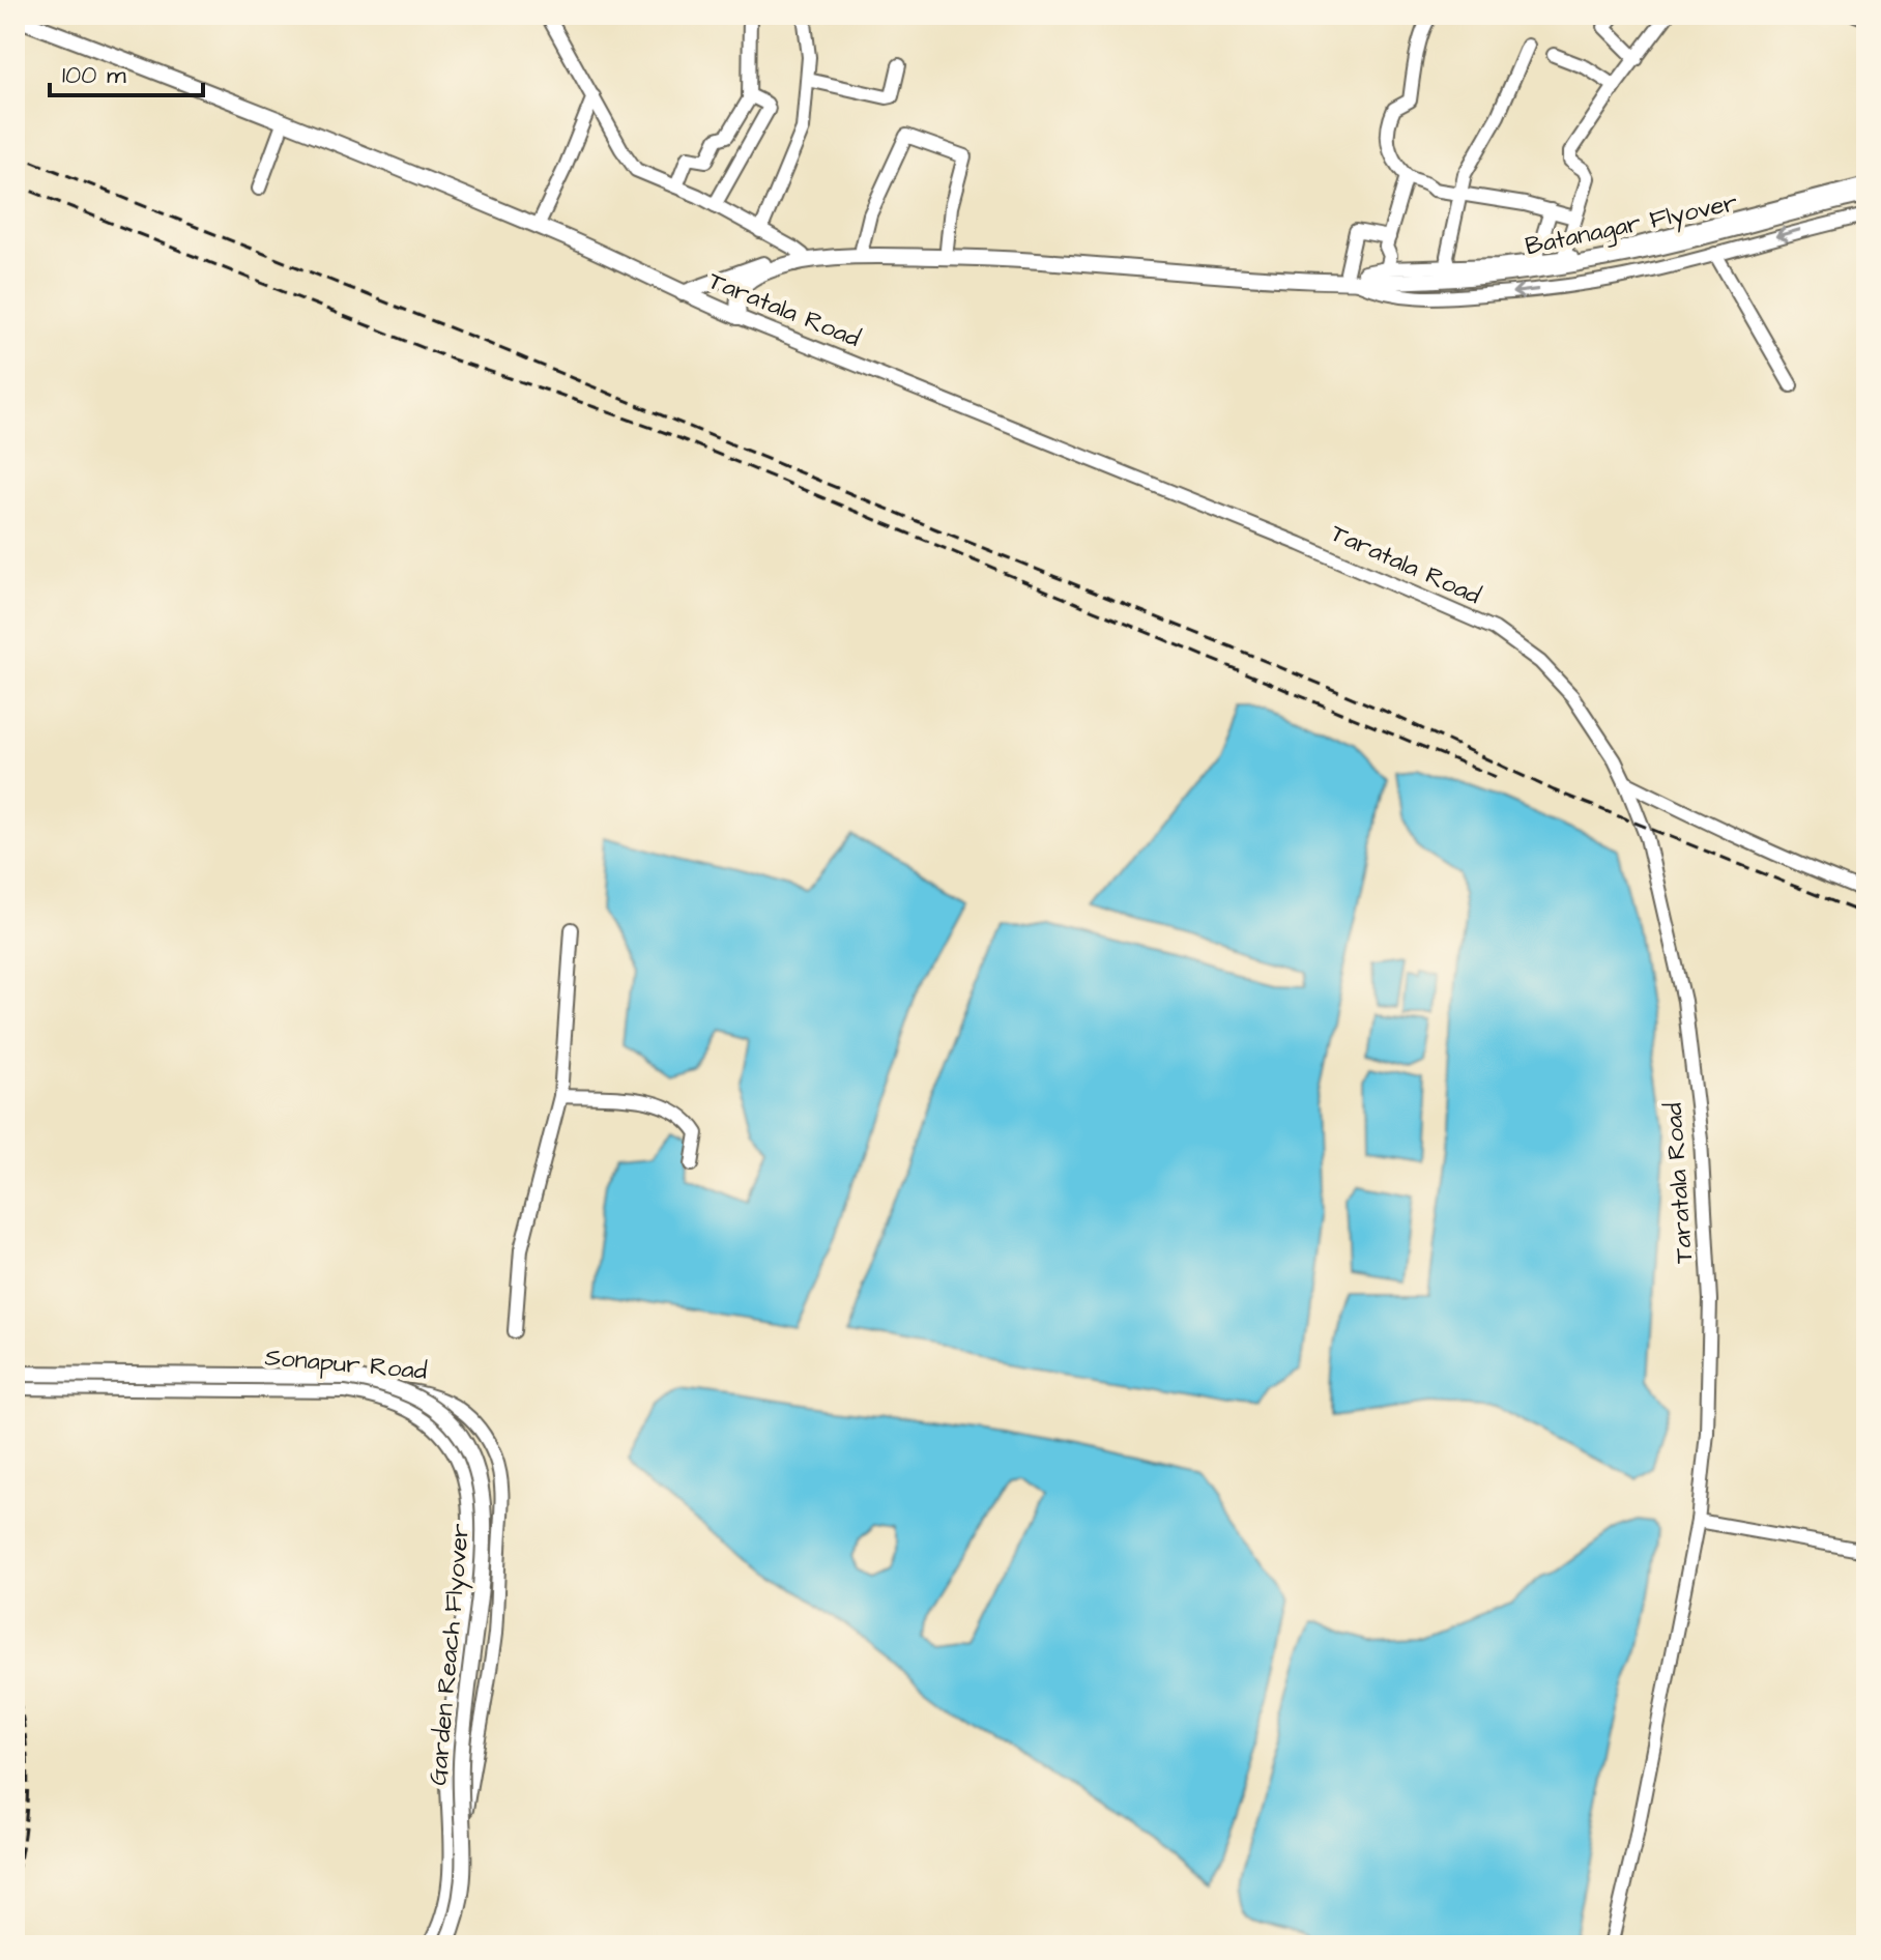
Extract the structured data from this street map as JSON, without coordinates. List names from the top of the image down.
{
  "streets": {
    "main road": ["Batanagar Flyover", "Taratala Road", "Garden Reach Flyover"],
    "street": ["Sonapur Road"]
  },
  "crossings": [
    ["Sonapur Road", "Garden Reach Flyover"]
  ],
  "scale_bar": "100 m"
}
